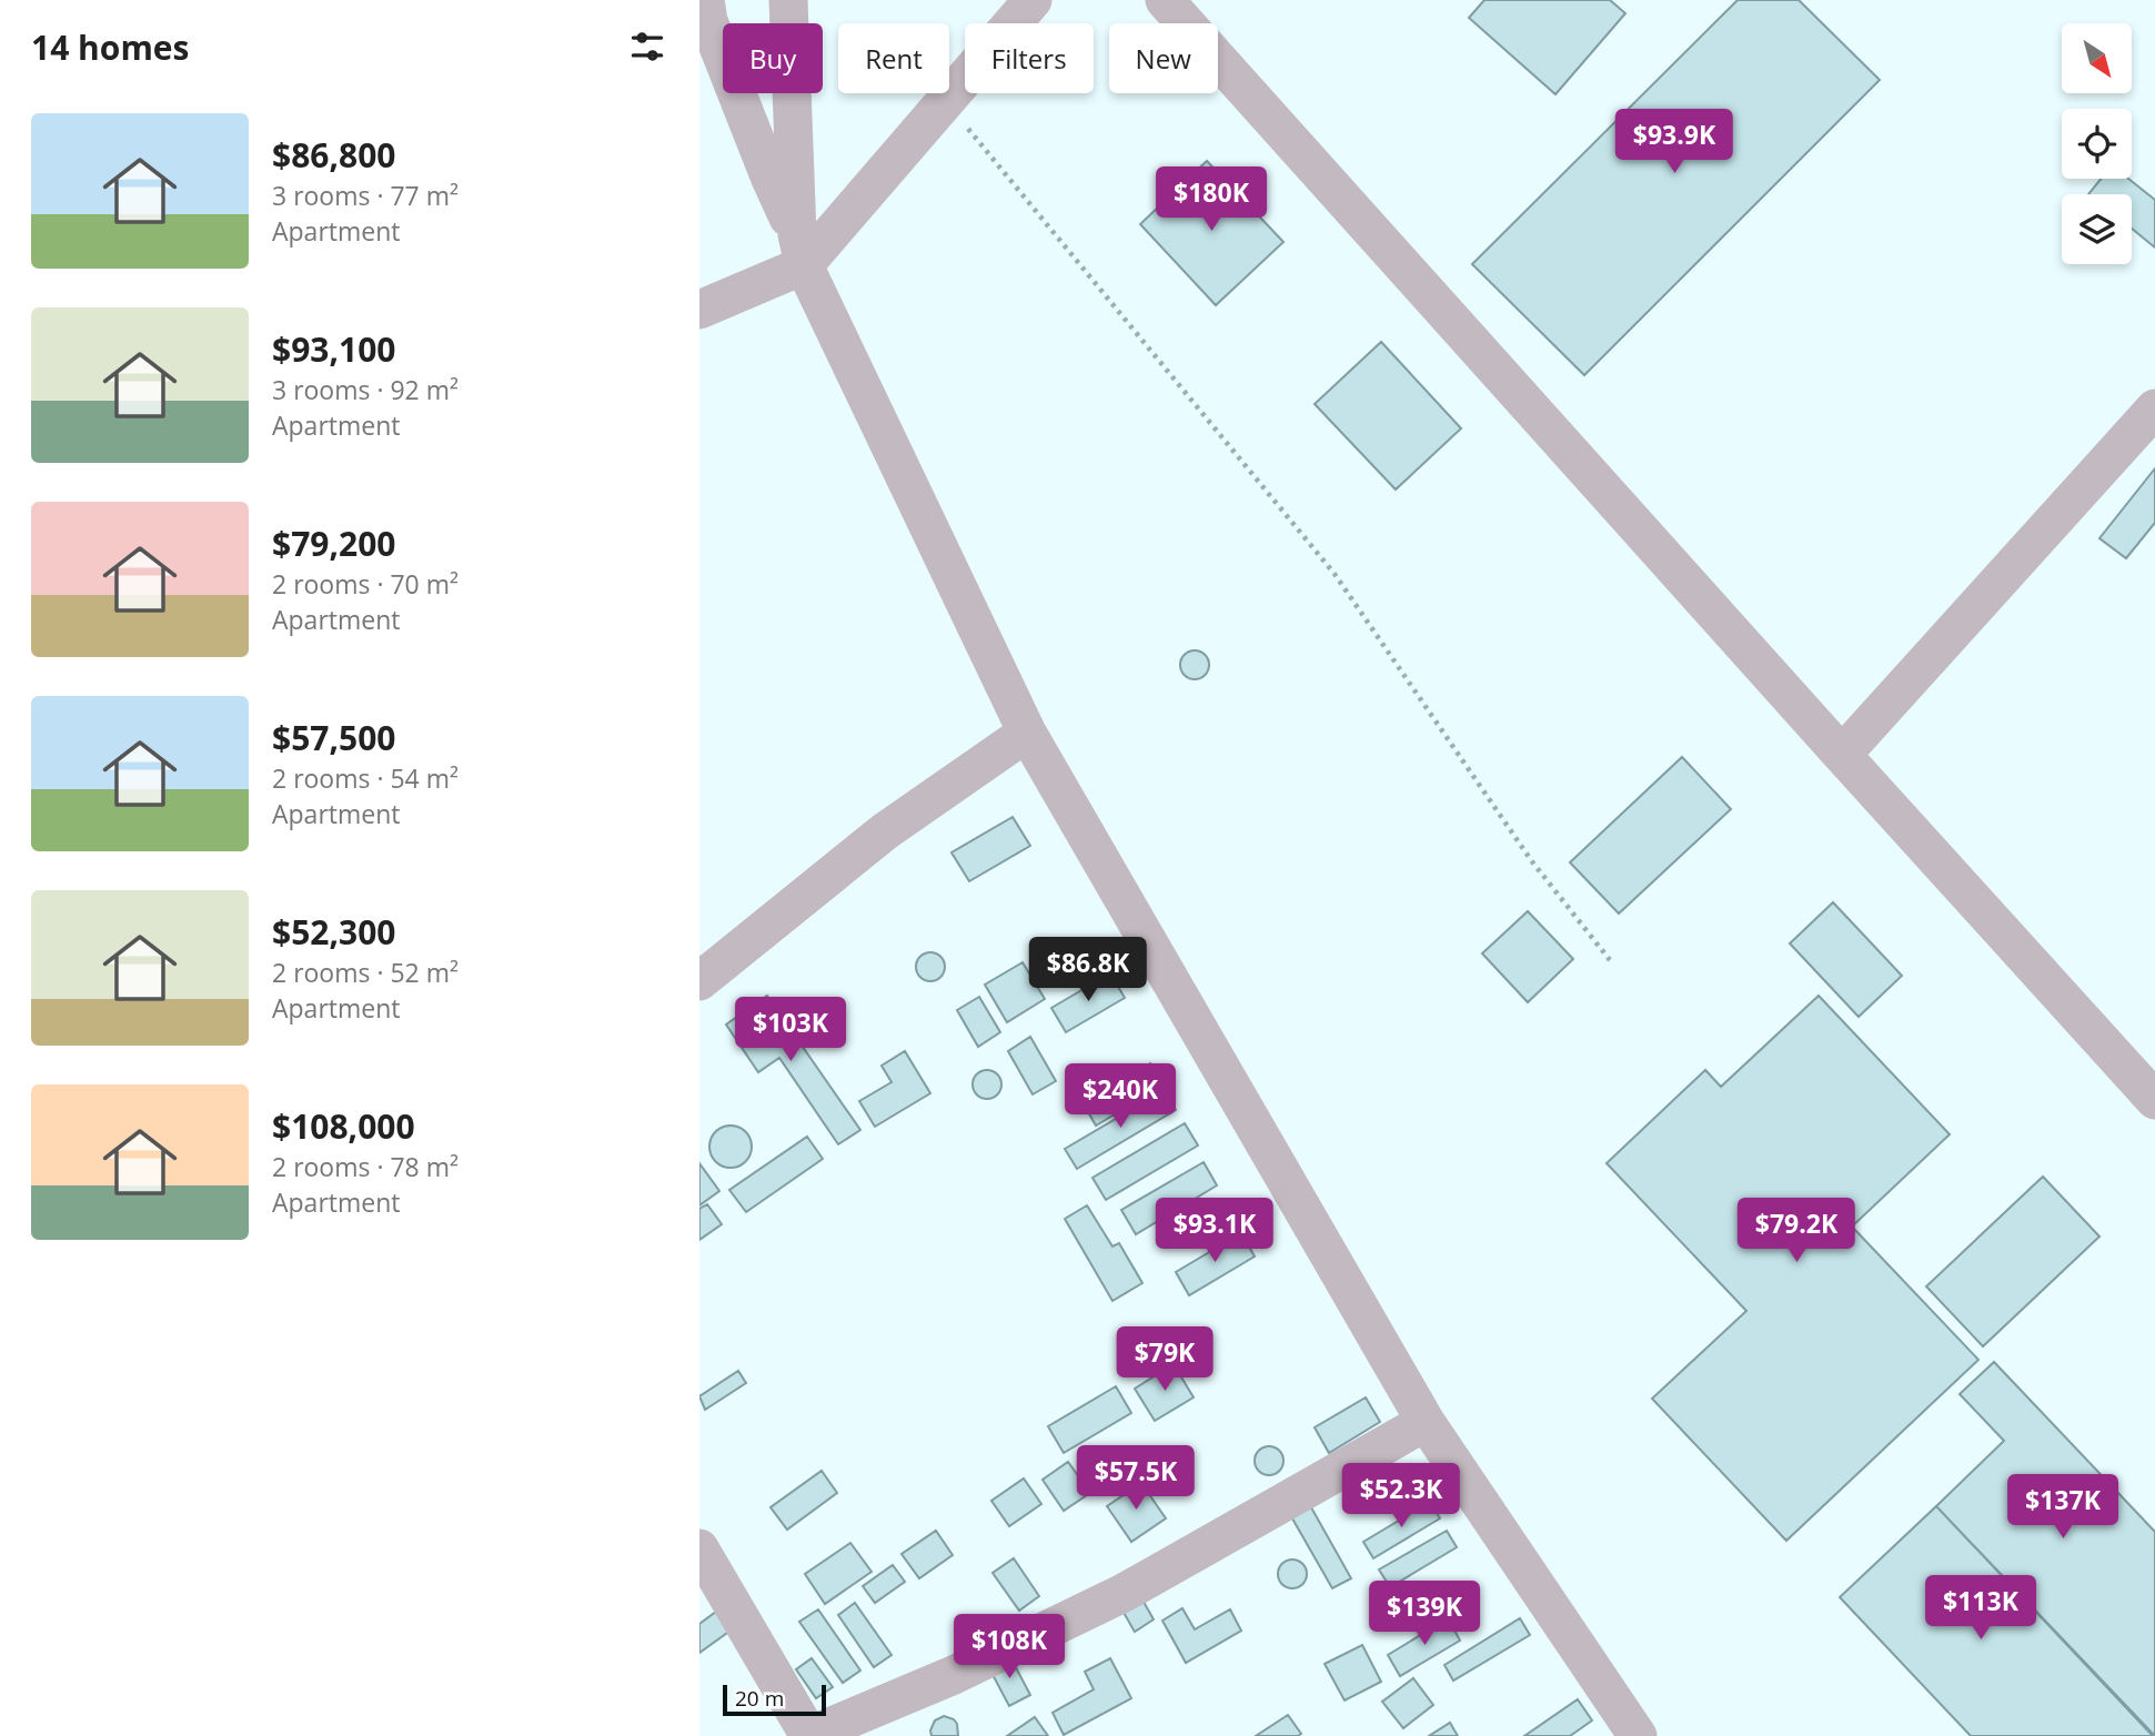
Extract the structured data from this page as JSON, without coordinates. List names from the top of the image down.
{
  "scale_bar": "20 m",
  "north": "bottom right",
  "page": {
    "heading": "14 homes",
    "chip": [
      "Buy",
      "Rent",
      "Filters",
      "New"
    ],
    "list": [
      {
        "name": "$86,800",
        "note": "3 rooms · 77 m² · Apartment"
      },
      {
        "name": "$93,100",
        "note": "3 rooms · 92 m² · Apartment"
      },
      {
        "name": "$79,200",
        "note": "2 rooms · 70 m² · Apartment"
      },
      {
        "name": "$57,500",
        "note": "2 rooms · 54 m² · Apartment"
      },
      {
        "name": "$52,300",
        "note": "2 rooms · 52 m² · Apartment"
      },
      {
        "name": "$108,000",
        "note": "2 rooms · 78 m² · Apartment"
      }
    ],
    "price": [
      "$93.9K",
      "$180K",
      "$86.8K",
      "$103K",
      "$240K",
      "$93.1K",
      "$79.2K",
      "$79K",
      "$57.5K",
      "$52.3K",
      "$137K",
      "$113K",
      "$139K",
      "$108K"
    ],
    "scale": "20 m"
  }
}
